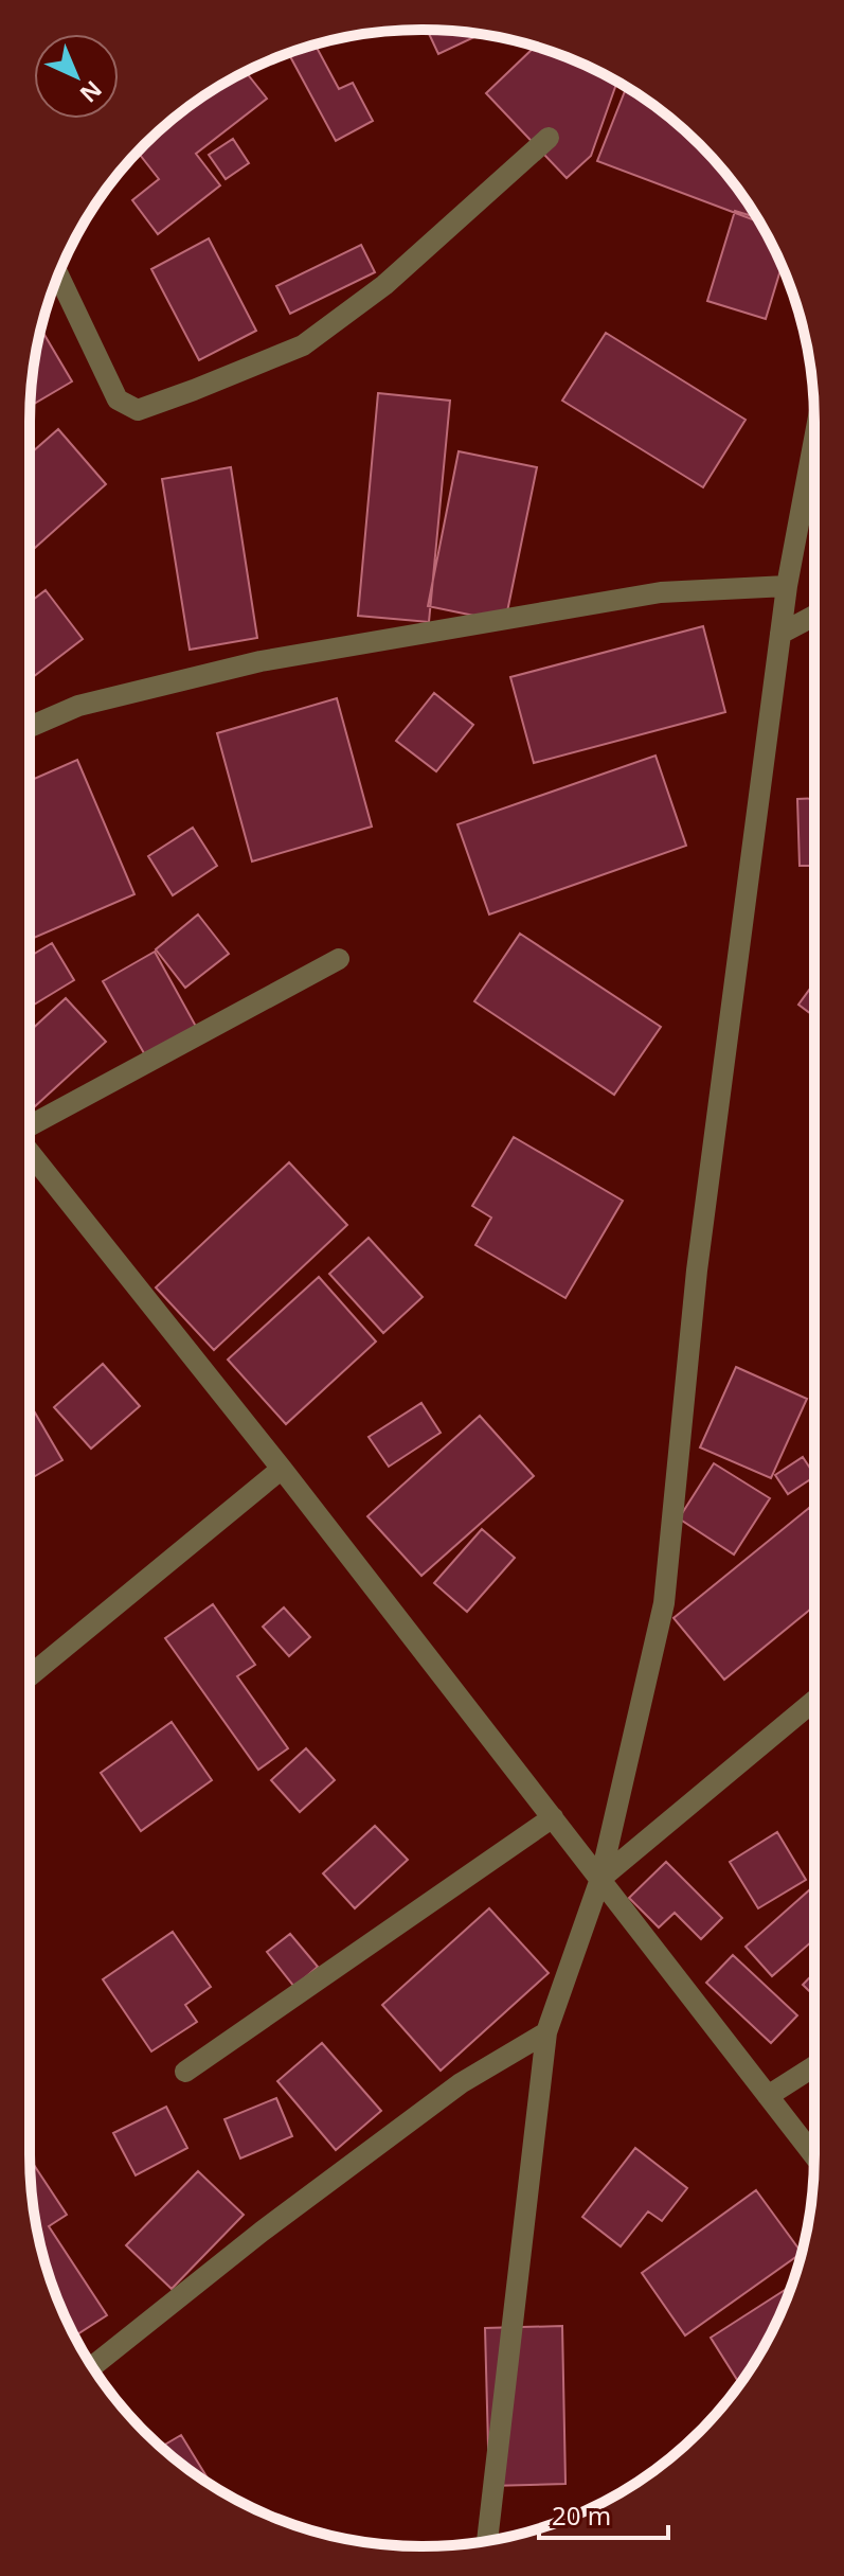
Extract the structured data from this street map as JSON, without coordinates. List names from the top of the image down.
{
  "scale_bar": "20 m",
  "north": "bottom right"
}
